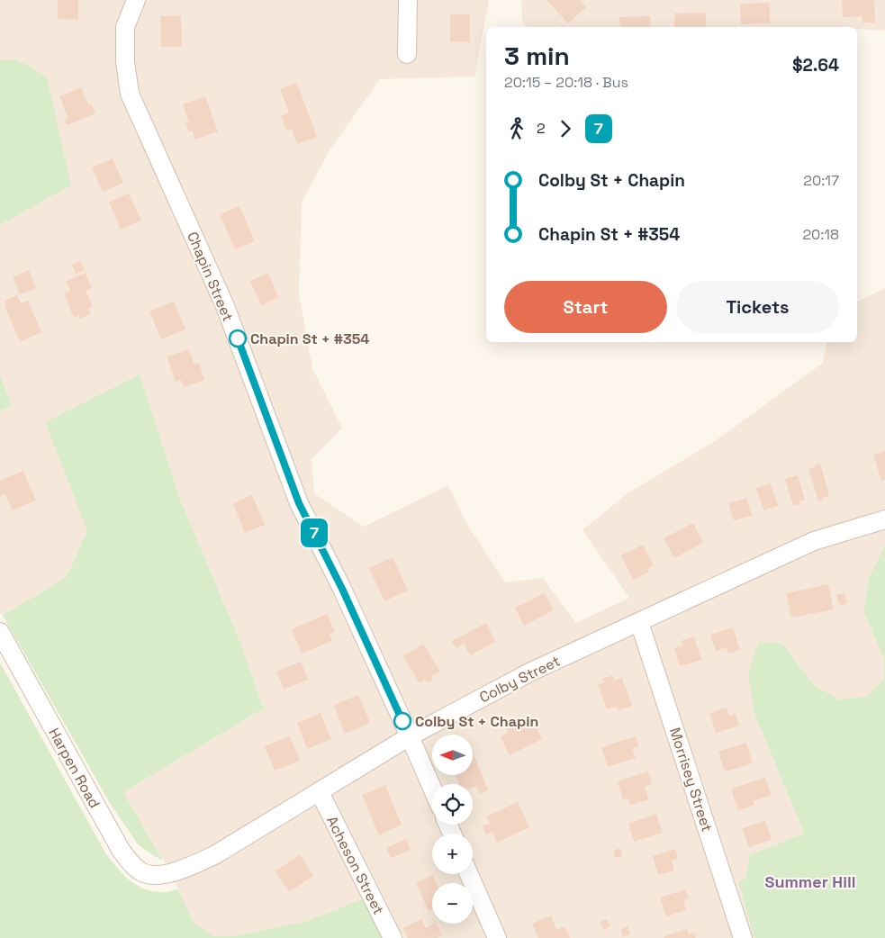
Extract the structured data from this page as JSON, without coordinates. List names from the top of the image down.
{
  "streets": {
    "street": [
      "Chapin Street",
      "Colby Street",
      "Harpen Road",
      "Morrisey Street",
      "Acheson Street"
    ]
  },
  "crossings": [
    ["Chapin Street", "Colby Street"],
    ["Colby Street", "Harpen Road"],
    ["Colby Street", "Morrisey Street"],
    ["Colby Street", "Acheson Street"]
  ],
  "districts": ["Summer Hill"],
  "places": ["Chapin St + #354", "Colby St + Chapin"],
  "lines": ["bus line 7"],
  "north": "left",
  "page": {
    "on_map": "7",
    "heading": ["3 min", "20:15 – 20:18 · Bus", "$2.64"],
    "legs": ["2", "7"],
    "list": [
      {
        "name": "Colby St + Chapin",
        "value": "20:17"
      },
      {
        "name": "Chapin St + #354",
        "value": "20:18"
      }
    ],
    "buttons": ["Start", "Tickets"],
    "map_buttons": ["+", "−"]
  }
}
